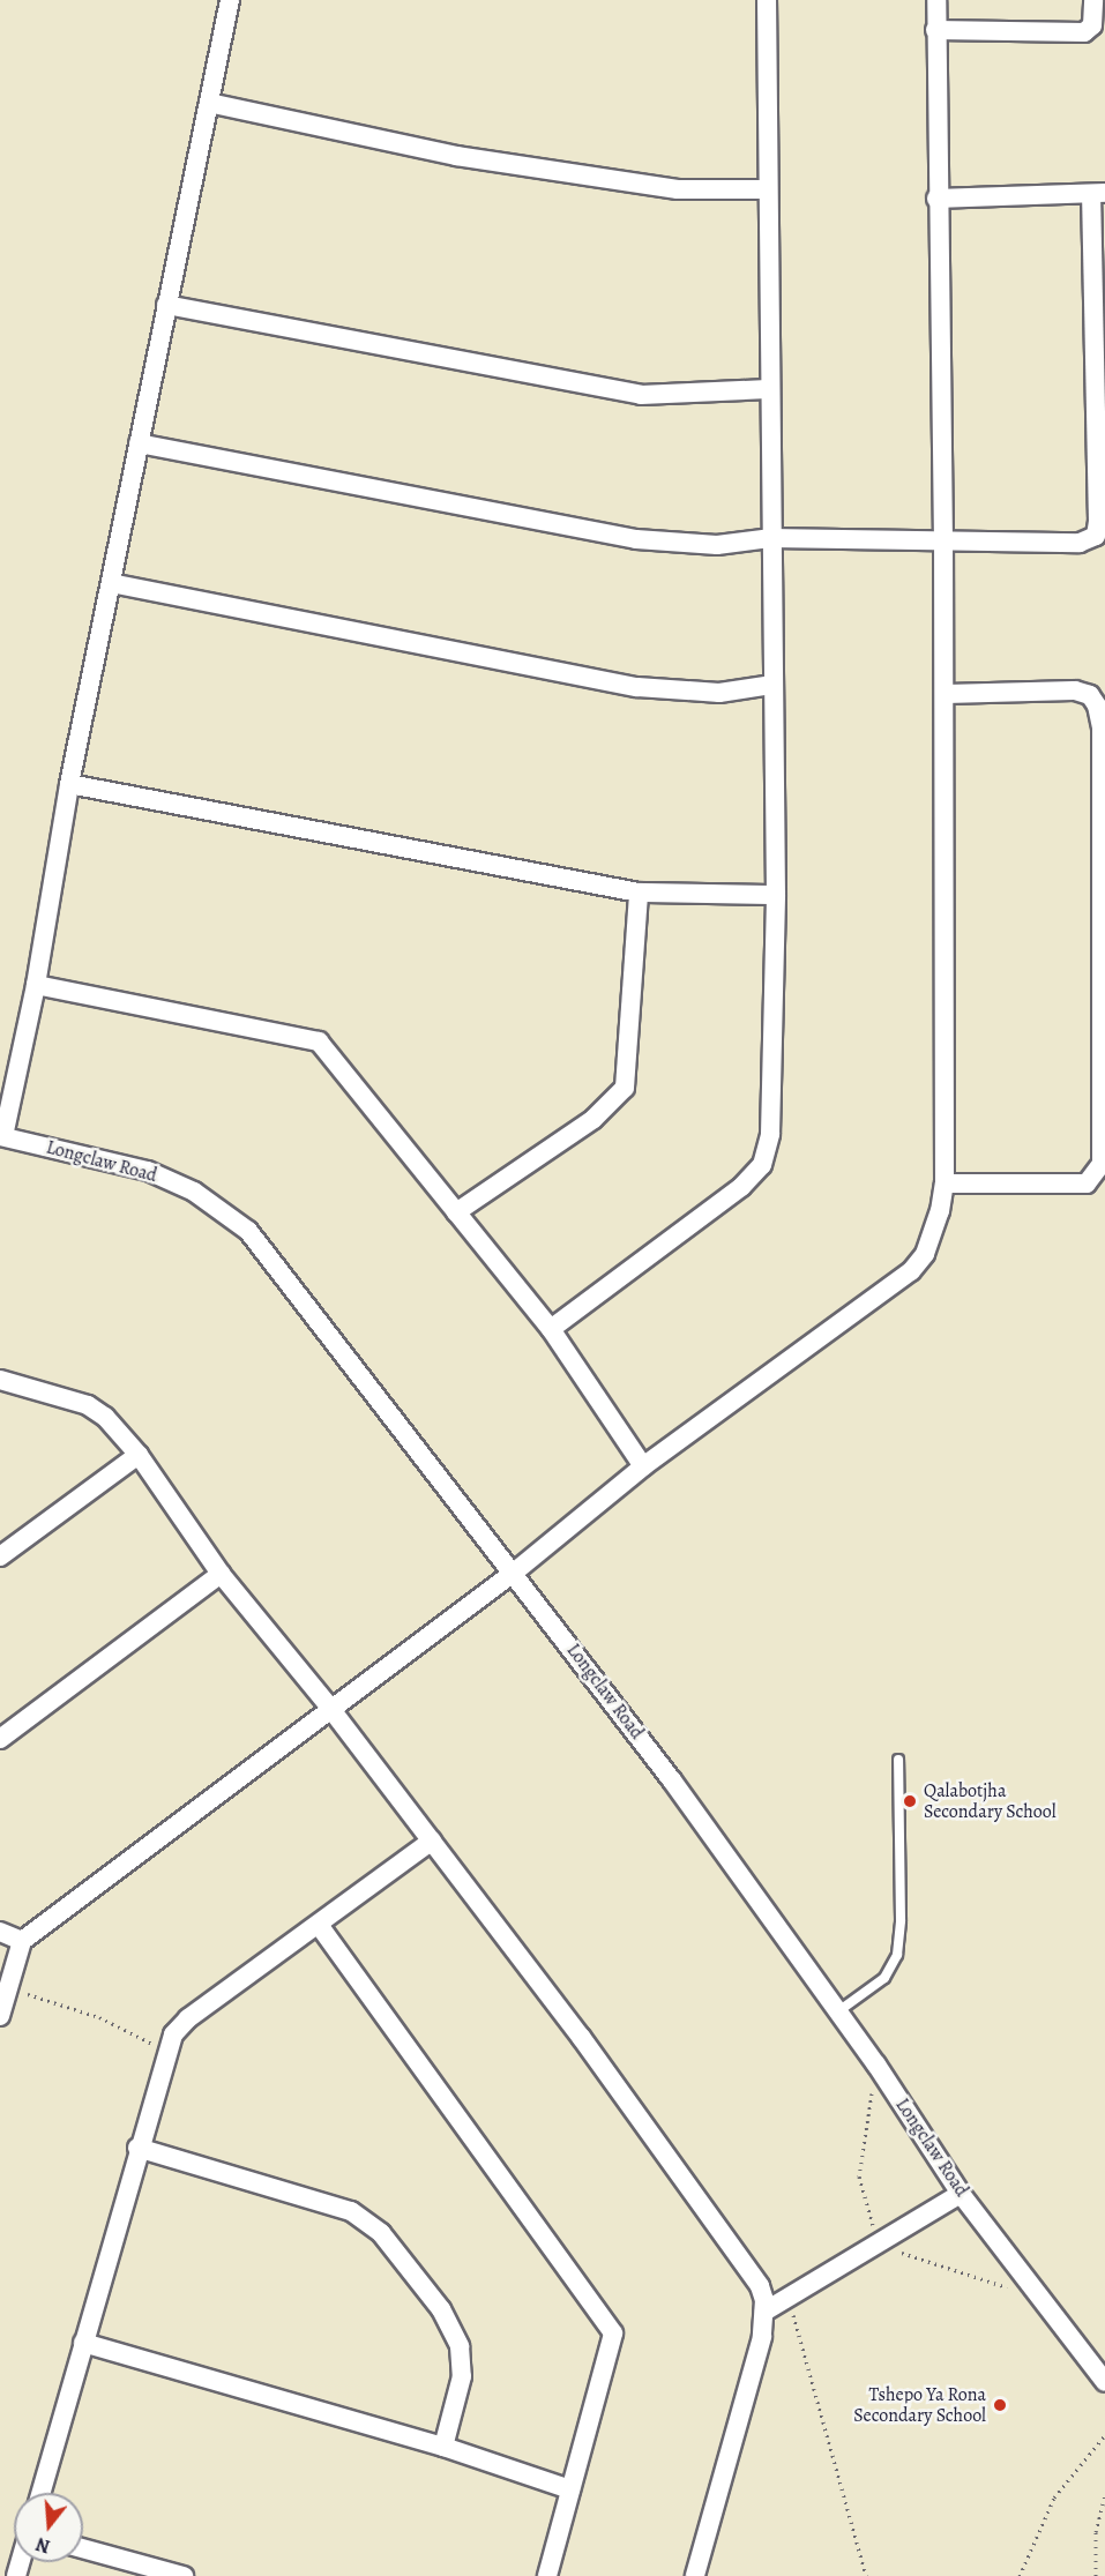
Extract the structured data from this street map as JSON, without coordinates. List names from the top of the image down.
{
  "streets": {
    "street": ["Longclaw Road"]
  },
  "places": ["Qalabotjha Secondary School", "Tshepo Ya Rona Secondary School"],
  "north": "bottom"
}
